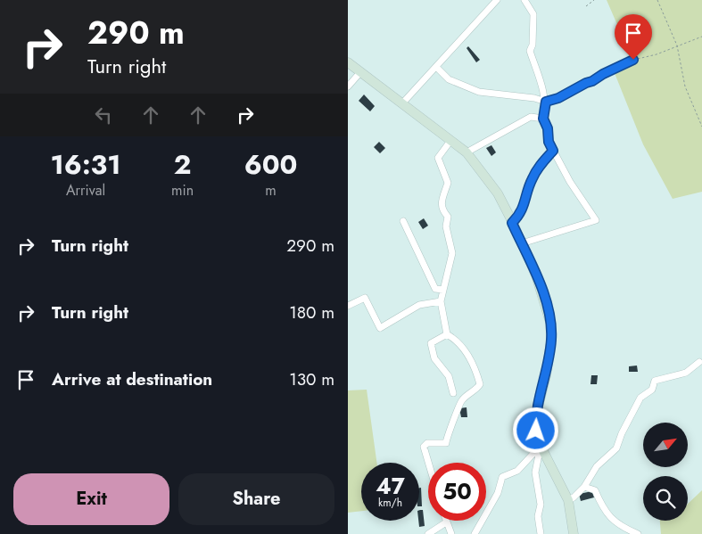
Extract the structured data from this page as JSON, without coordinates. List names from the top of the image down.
{
  "north": "top right",
  "page": {
    "turn": ["290 m", "Turn right"],
    "eta": [
      "16:31",
      "Arrival",
      "2",
      "min",
      "600",
      "m"
    ],
    "list": [
      {
        "name": "Turn right",
        "value": "290 m"
      },
      {
        "name": "Turn right",
        "value": "180 m"
      },
      {
        "name": "Arrive at destination",
        "value": "130 m"
      }
    ],
    "speed": "47 km/h",
    "limit": "50",
    "buttons": ["Exit", "Share"]
  }
}
